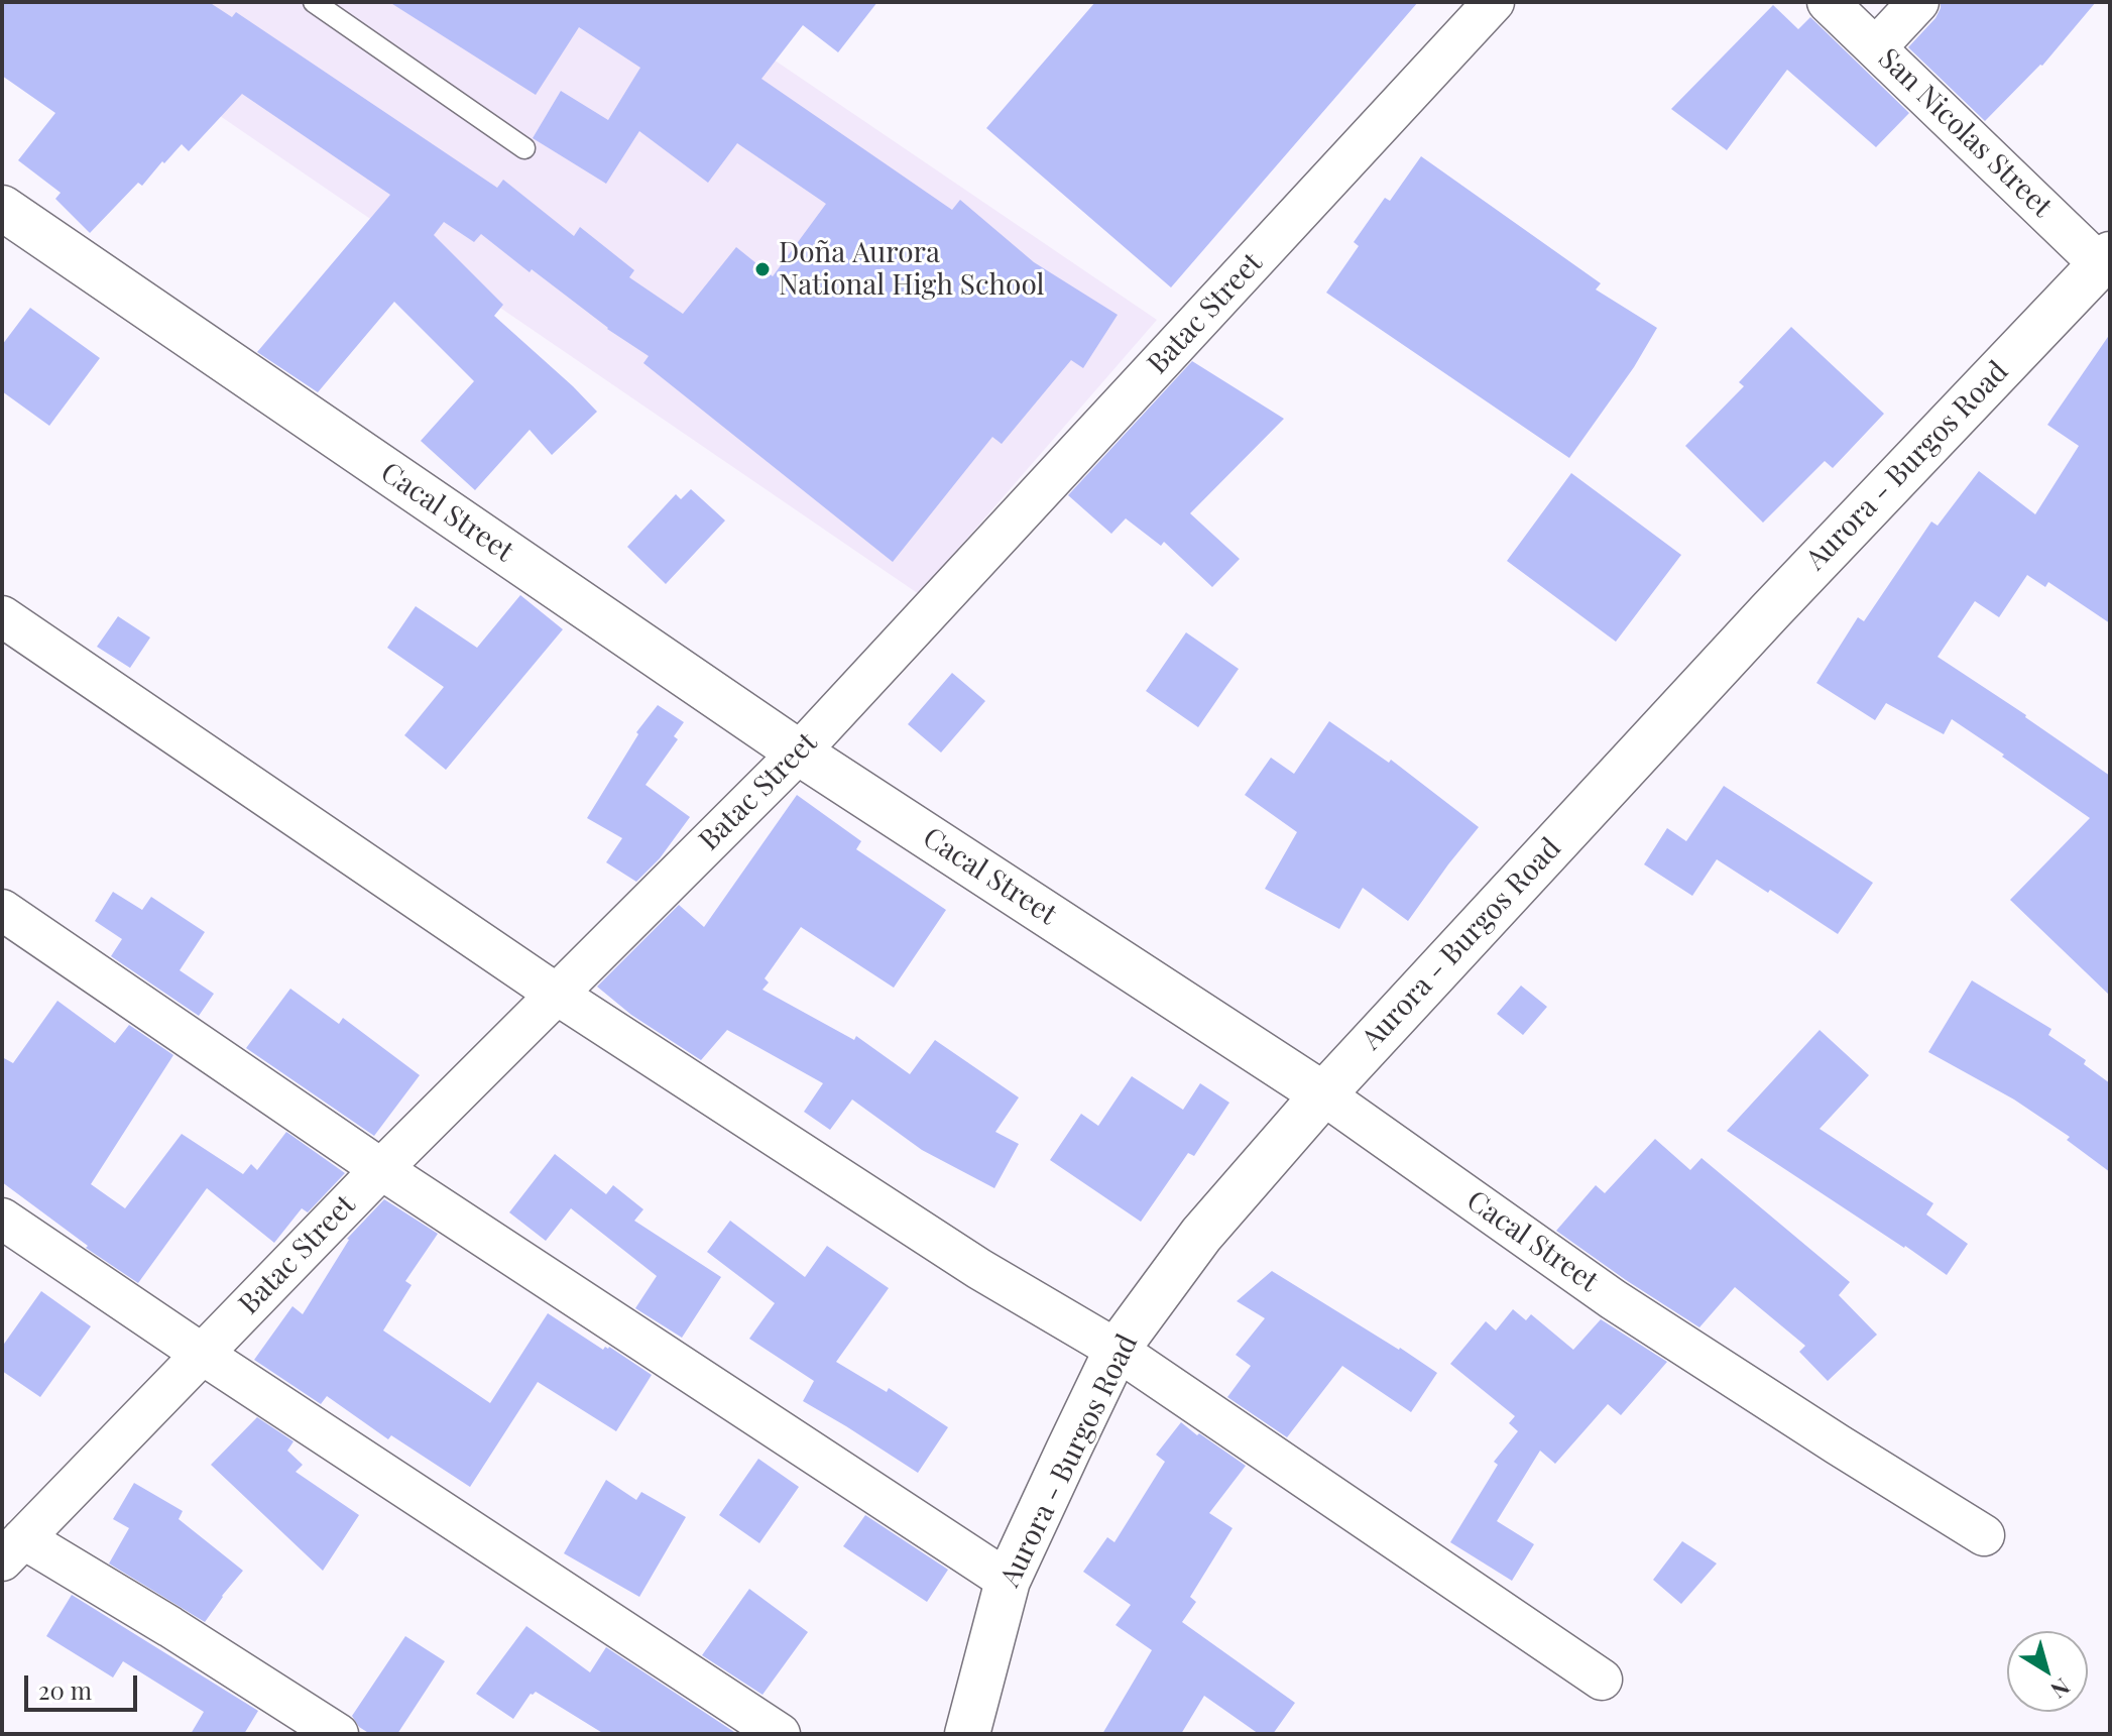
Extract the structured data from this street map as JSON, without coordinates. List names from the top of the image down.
{
  "streets": {
    "main road": ["Aurora - Burgos Road", "Cacal Street"],
    "street": ["San Nicolas Street", "Batac Street"]
  },
  "crossings": [
    ["San Nicolas Street", "Aurora - Burgos Road"],
    ["Batac Street", "Cacal Street"],
    ["Aurora - Burgos Road", "Cacal Street"]
  ],
  "places": ["Doña Aurora National High School"],
  "scale_bar": "20 m",
  "north": "bottom right"
}
